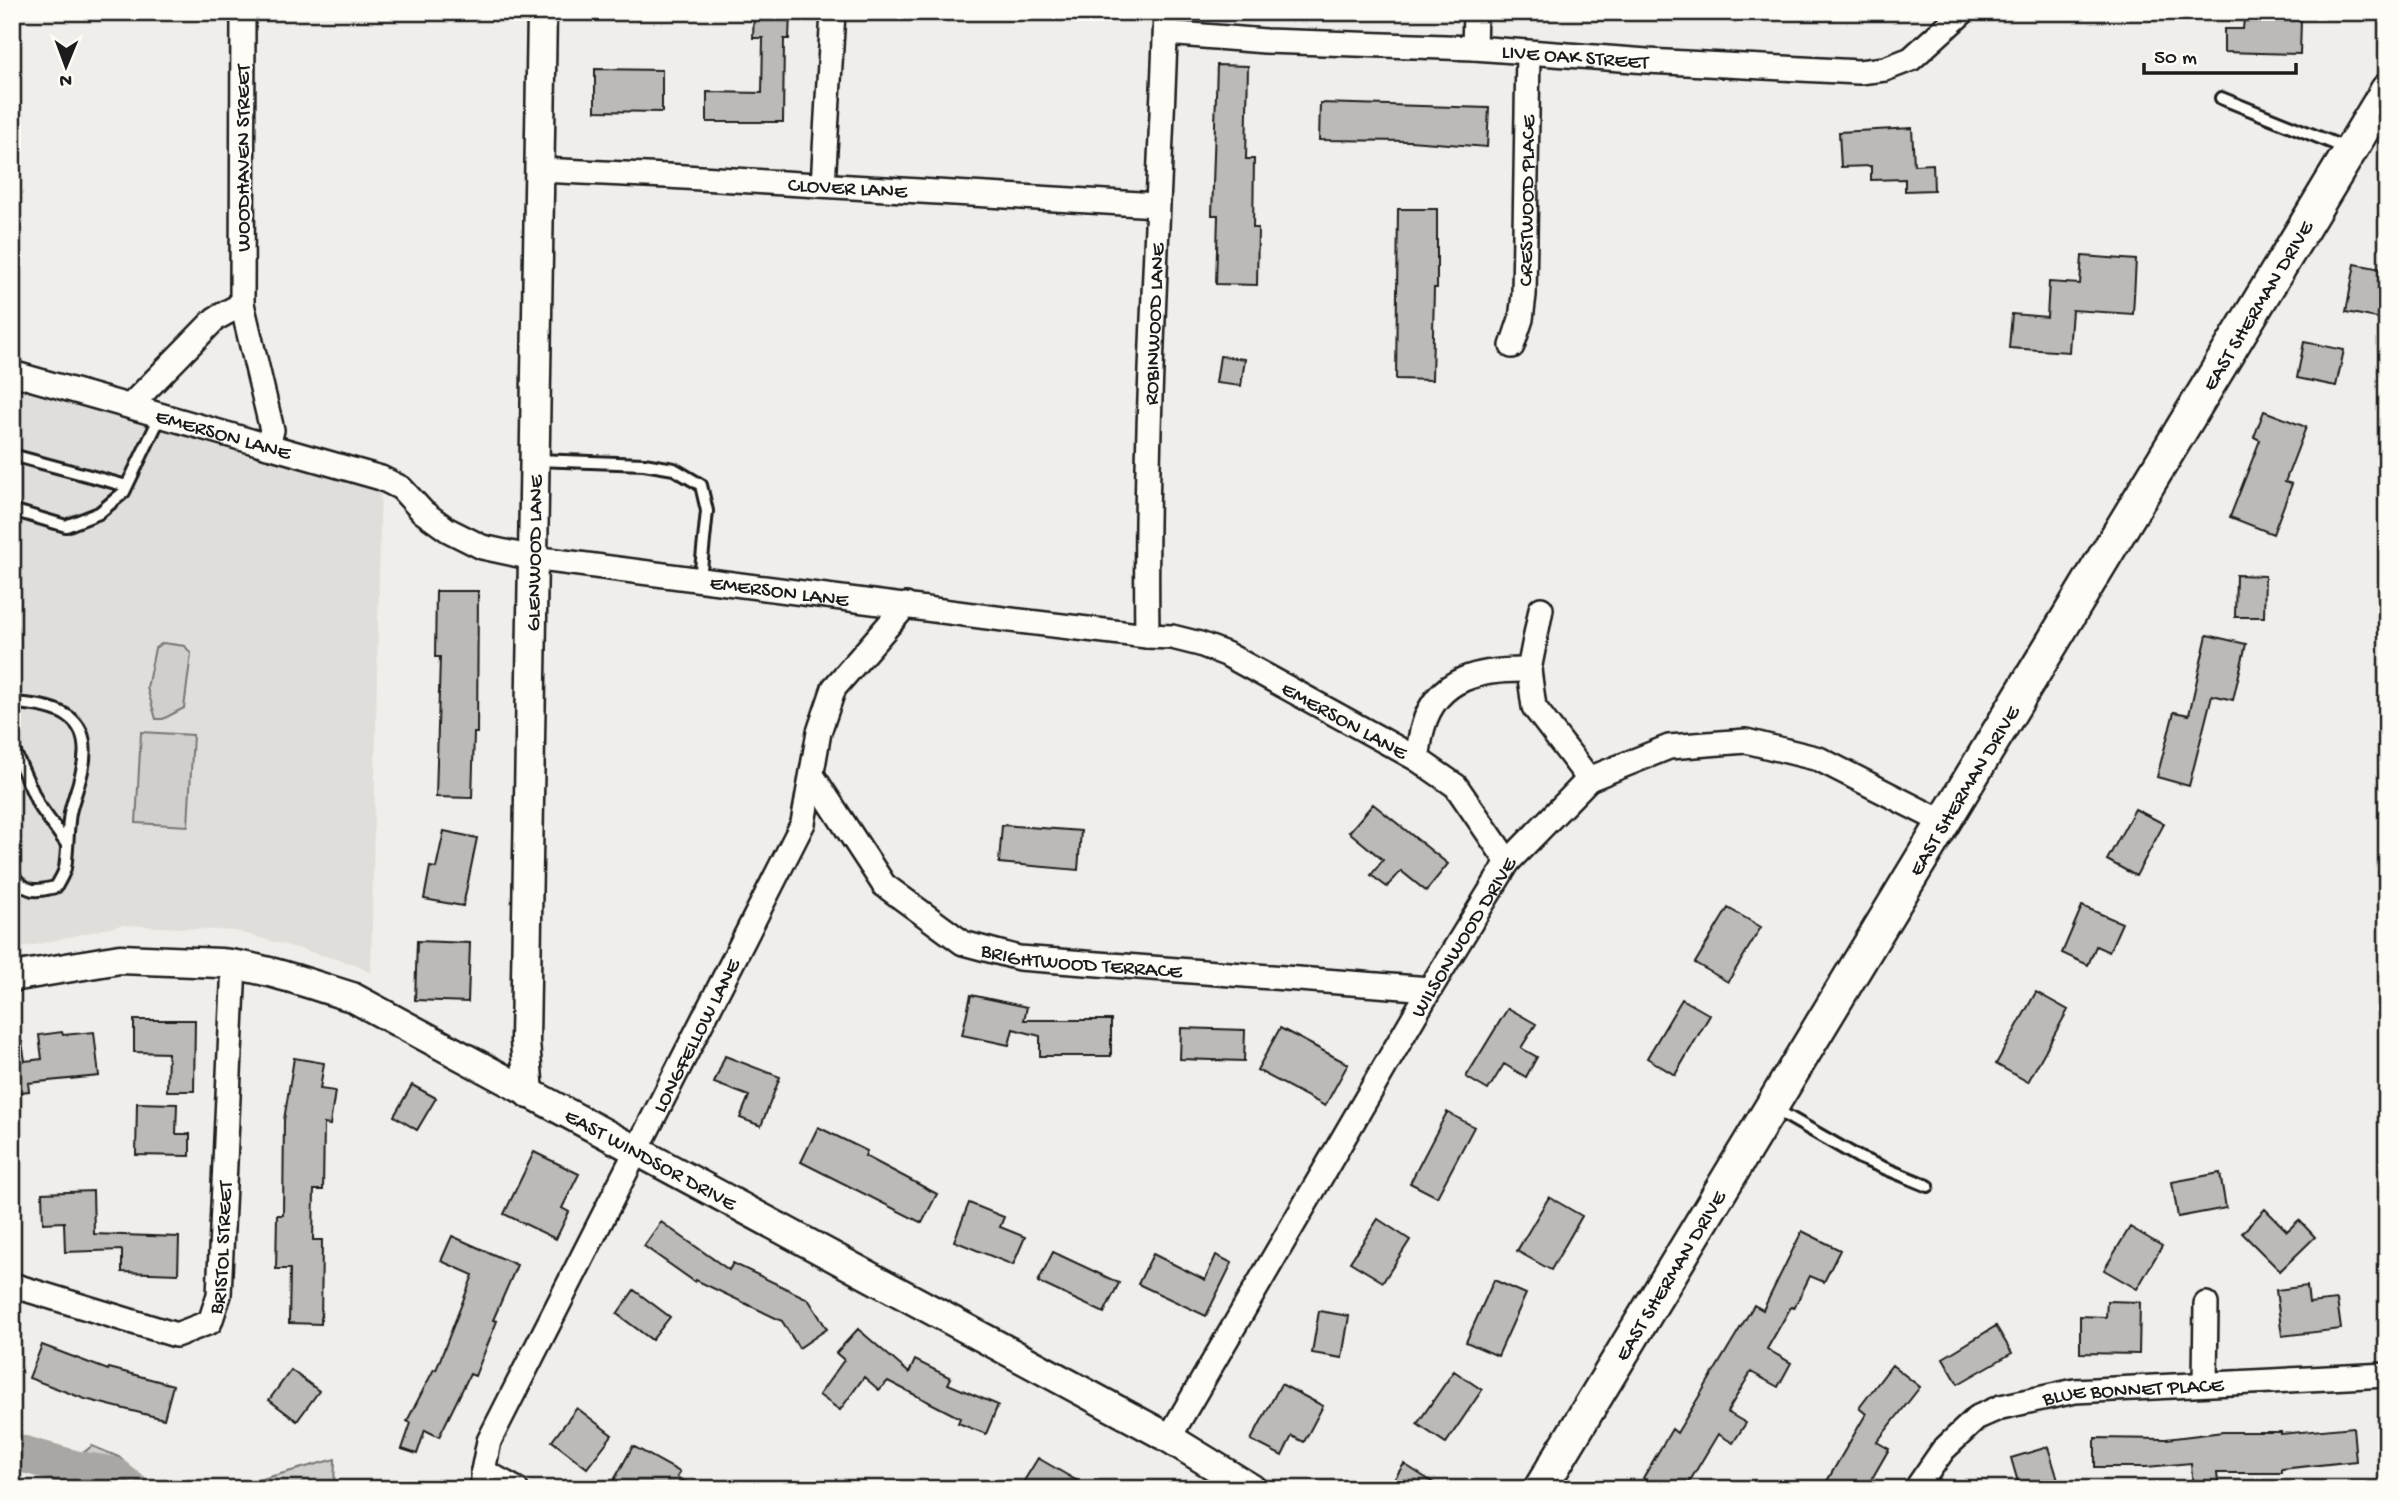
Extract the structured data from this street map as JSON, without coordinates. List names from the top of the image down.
{
  "streets": {
    "main road": ["EAST SHERMAN DRIVE"],
    "street": [
      "LIVE OAK STREET",
      "WOODHAVEN STREET",
      "CLOVER LANE",
      "CRESTWOOD PLACE",
      "ROBINWOOD LANE",
      "EMERSON LANE",
      "GLENWOOD LANE",
      "WILSONWOOD DRIVE",
      "BRIGHTWOOD TERRACE",
      "LONGFELLOW LANE",
      "EAST WINDSOR DRIVE",
      "BRISTOL STREET",
      "BLUE BONNET PLACE"
    ]
  },
  "crossings": [
    ["LIVE OAK STREET", "CRESTWOOD PLACE"],
    ["LIVE OAK STREET", "ROBINWOOD LANE"],
    ["WOODHAVEN STREET", "EMERSON LANE"],
    ["CLOVER LANE", "ROBINWOOD LANE"],
    ["CLOVER LANE", "GLENWOOD LANE"],
    ["EAST SHERMAN DRIVE", "WILSONWOOD DRIVE"],
    ["ROBINWOOD LANE", "EMERSON LANE"],
    ["EMERSON LANE", "GLENWOOD LANE"],
    ["EMERSON LANE", "WILSONWOOD DRIVE"],
    ["EMERSON LANE", "LONGFELLOW LANE"],
    ["GLENWOOD LANE", "EAST WINDSOR DRIVE"],
    ["WILSONWOOD DRIVE", "BRIGHTWOOD TERRACE"],
    ["WILSONWOOD DRIVE", "EAST WINDSOR DRIVE"],
    ["BRIGHTWOOD TERRACE", "LONGFELLOW LANE"],
    ["LONGFELLOW LANE", "EAST WINDSOR DRIVE"],
    ["EAST WINDSOR DRIVE", "BRISTOL STREET"]
  ],
  "scale_bar": "50 m",
  "north": "bottom"
}
